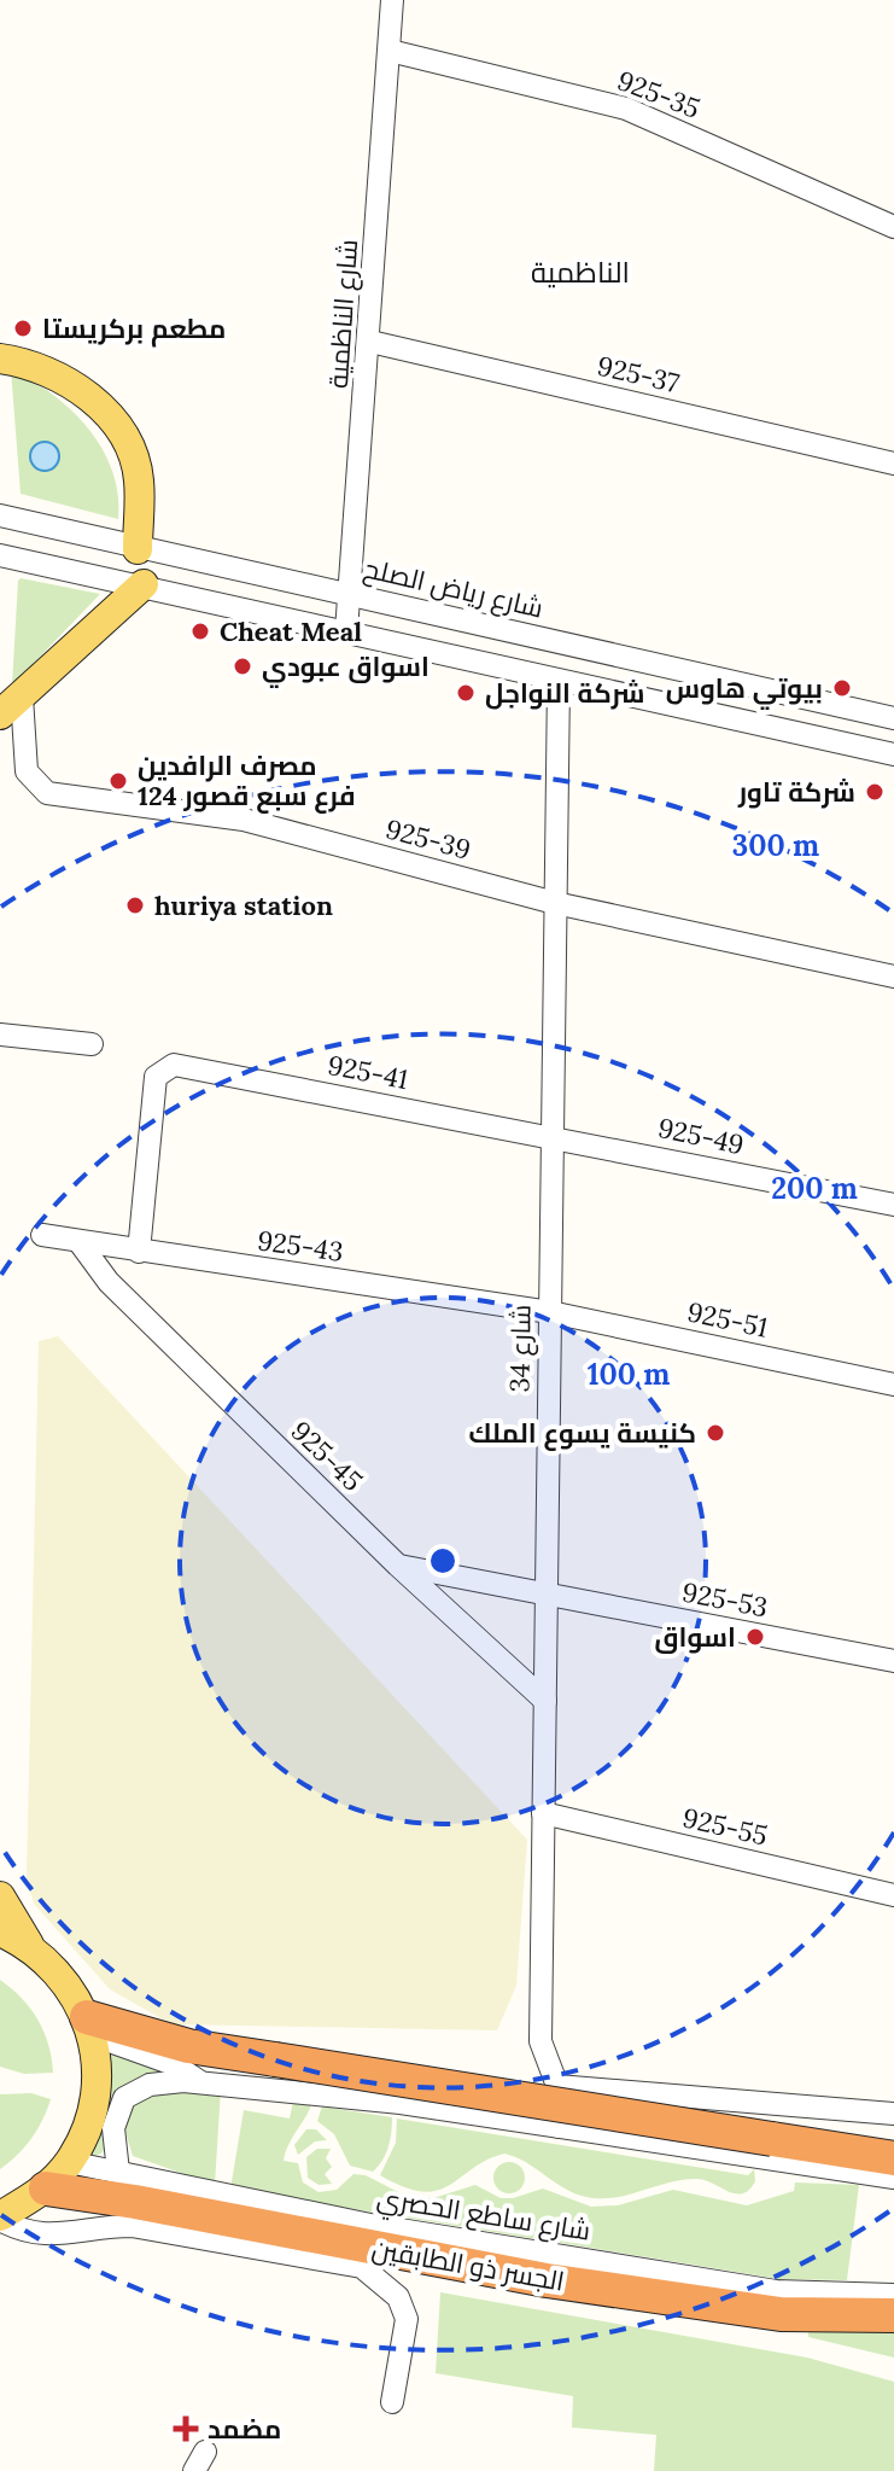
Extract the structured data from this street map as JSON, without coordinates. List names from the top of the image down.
{
  "streets": {
    "highway": ["الجسر ذو الطابقين"],
    "street": [
      "925-35",
      "شارع الناظمية",
      "925-37",
      "شارع رياض الصلح",
      "925-39",
      "925-41",
      "925-49",
      "925-43",
      "925-51",
      "شارع 34",
      "925-45",
      "925-53",
      "925-55",
      "شارع ساطع الحصري"
    ]
  },
  "crossings": [
    ["925-35", "شارع الناظمية"],
    ["شارع الناظمية", "925-37"],
    ["شارع الناظمية", "شارع رياض الصلح"],
    ["925-39", "شارع 34"],
    ["925-41", "925-49"],
    ["925-41", "925-43"],
    ["925-41", "شارع 34"],
    ["925-49", "شارع 34"],
    ["925-43", "925-51"],
    ["925-43", "شارع 34"],
    ["925-43", "925-45"],
    ["925-51", "شارع 34"],
    ["شارع 34", "925-45"],
    ["شارع 34", "925-53"],
    ["شارع 34", "925-55"],
    ["925-45", "925-53"]
  ],
  "districts": ["الناظمية"],
  "places": {
    "other": [
      "مطعم بركريستا",
      "Cheat Meal",
      "اسواق عبودي",
      "بيوتي هاوس",
      "شركة النواجل",
      "مصرف الرافدين فرع سبع قصور 124",
      "شركة تاور",
      "huriya station",
      "كنيسة يسوع الملك",
      "اسواق"
    ],
    "health": ["مضمد"]
  },
  "rings": ["300 m", "200 m", "100 m"]
}
